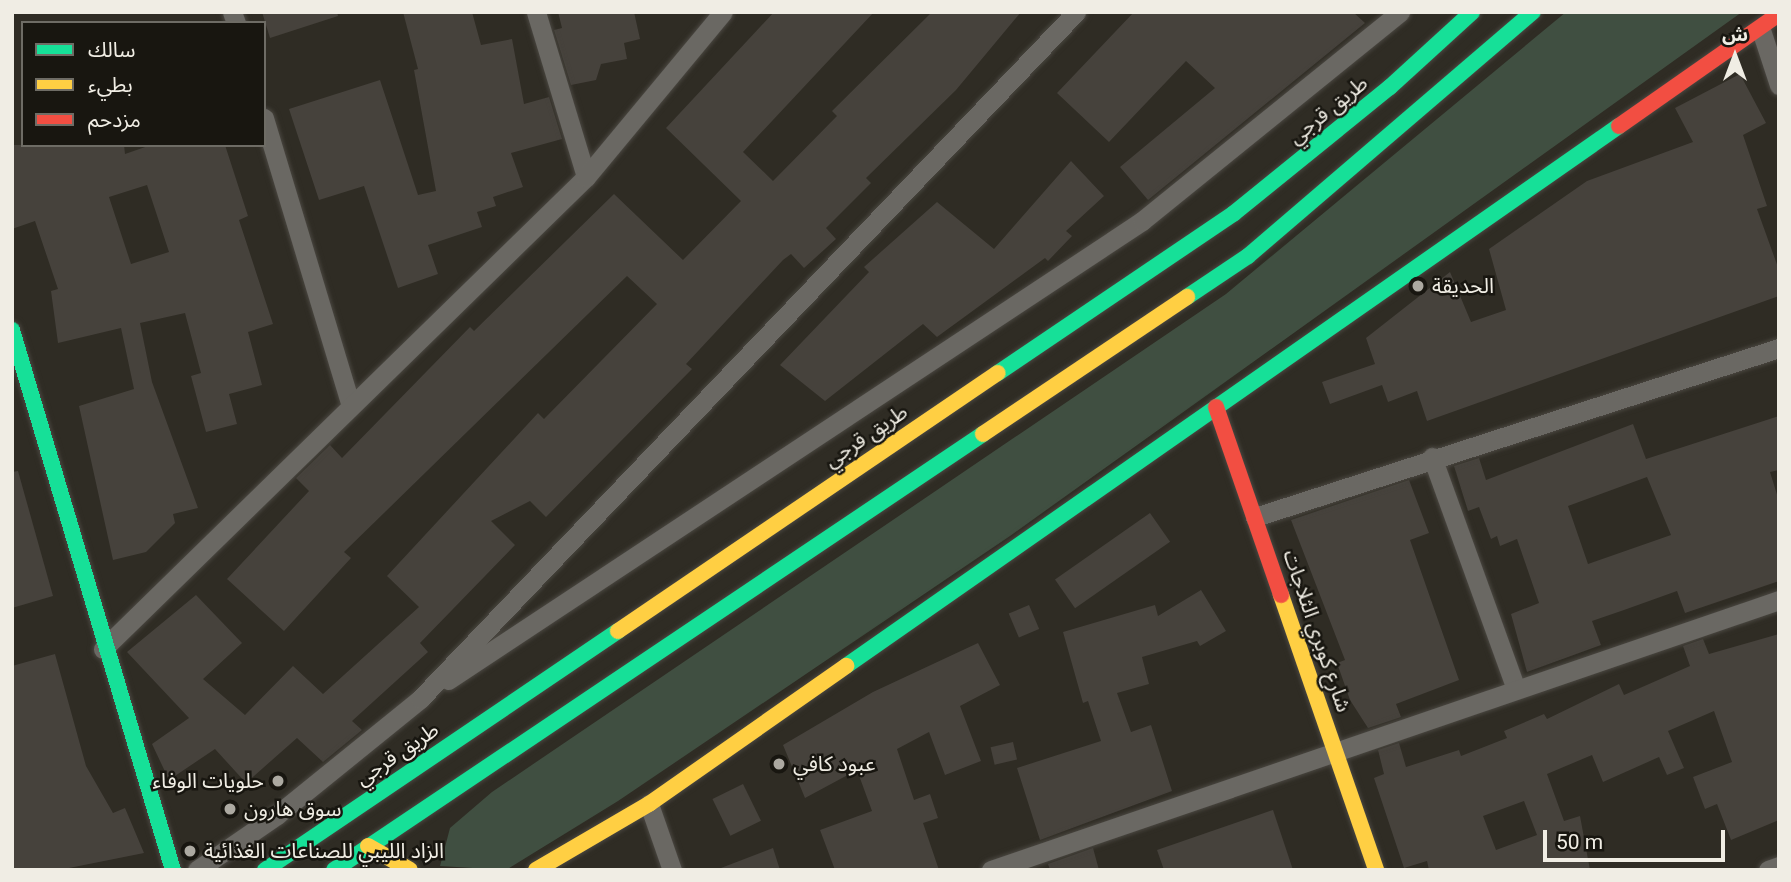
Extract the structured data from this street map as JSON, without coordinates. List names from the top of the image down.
{
  "streets": {
    "main road": ["طريق قرجي", "شارع كوبري الثلاجات"]
  },
  "places": [
    "الحديقة",
    "عبود كافي",
    "حلويات الوفاء",
    "سوق هارون",
    "الزاد الليبي للصناعات الغذائية"
  ],
  "legend": ["سالك", "بطيء", "مزدحم"],
  "scale_bar": "50 m",
  "north": "top"
}
